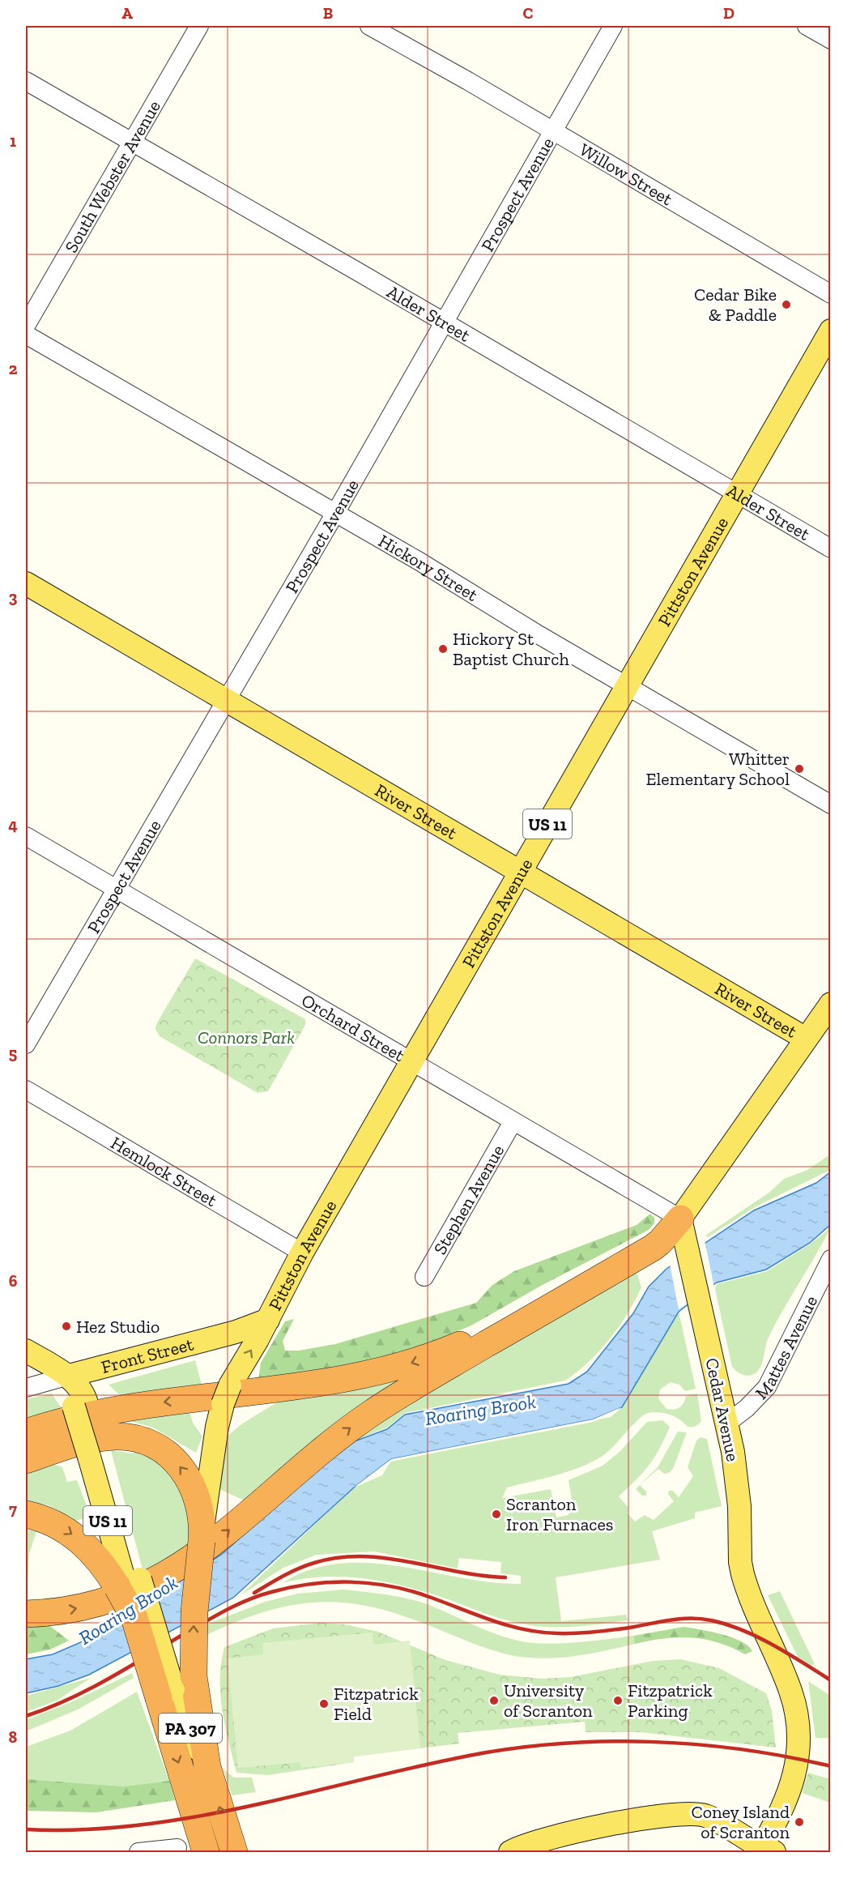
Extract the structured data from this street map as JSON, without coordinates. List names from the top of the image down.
{
  "streets": {
    "highway": ["US 11"],
    "main road": [
      "Pittston Avenue",
      "River Street",
      "Front Street",
      "Cedar Avenue",
      "PA 307"
    ],
    "street": [
      "Willow Street",
      "South Webster Avenue",
      "Prospect Avenue",
      "Alder Street",
      "Hickory Street",
      "Orchard Street",
      "Hemlock Street",
      "Stephen Avenue",
      "Mattes Avenue"
    ]
  },
  "crossings": [
    ["Willow Street", "Prospect Avenue"],
    ["South Webster Avenue", "Alder Street"],
    ["Prospect Avenue", "Alder Street"],
    ["Prospect Avenue", "Hickory Street"],
    ["Prospect Avenue", "River Street"],
    ["Prospect Avenue", "Orchard Street"],
    ["Alder Street", "Pittston Avenue"],
    ["Hickory Street", "Pittston Avenue"],
    ["Pittston Avenue", "River Street"],
    ["Pittston Avenue", "US 11"],
    ["Pittston Avenue", "Orchard Street"],
    ["Pittston Avenue", "Hemlock Street"],
    ["Pittston Avenue", "Front Street"],
    ["US 11", "Front Street"],
    ["US 11", "PA 307"],
    ["Orchard Street", "Stephen Avenue"],
    ["Orchard Street", "Cedar Avenue"],
    ["Mattes Avenue", "Cedar Avenue"],
    ["Front Street", "PA 307"]
  ],
  "water": ["Roaring Brook"],
  "parks": ["Connors Park"],
  "places": [
    "Cedar Bike & Paddle",
    "Hickory St Baptist Church",
    "Whitter Elementary School",
    "Hez Studio",
    "Scranton Iron Furnaces",
    "University of Scranton",
    "Fitzpatrick Parking",
    "Fitzpatrick Field",
    "Coney Island of Scranton"
  ],
  "grid": {
    "columns": [
      "A",
      "B",
      "C",
      "D"
    ],
    "rows": [
      "1",
      "2",
      "3",
      "4",
      "5",
      "6",
      "7",
      "8"
    ]
  }
}
